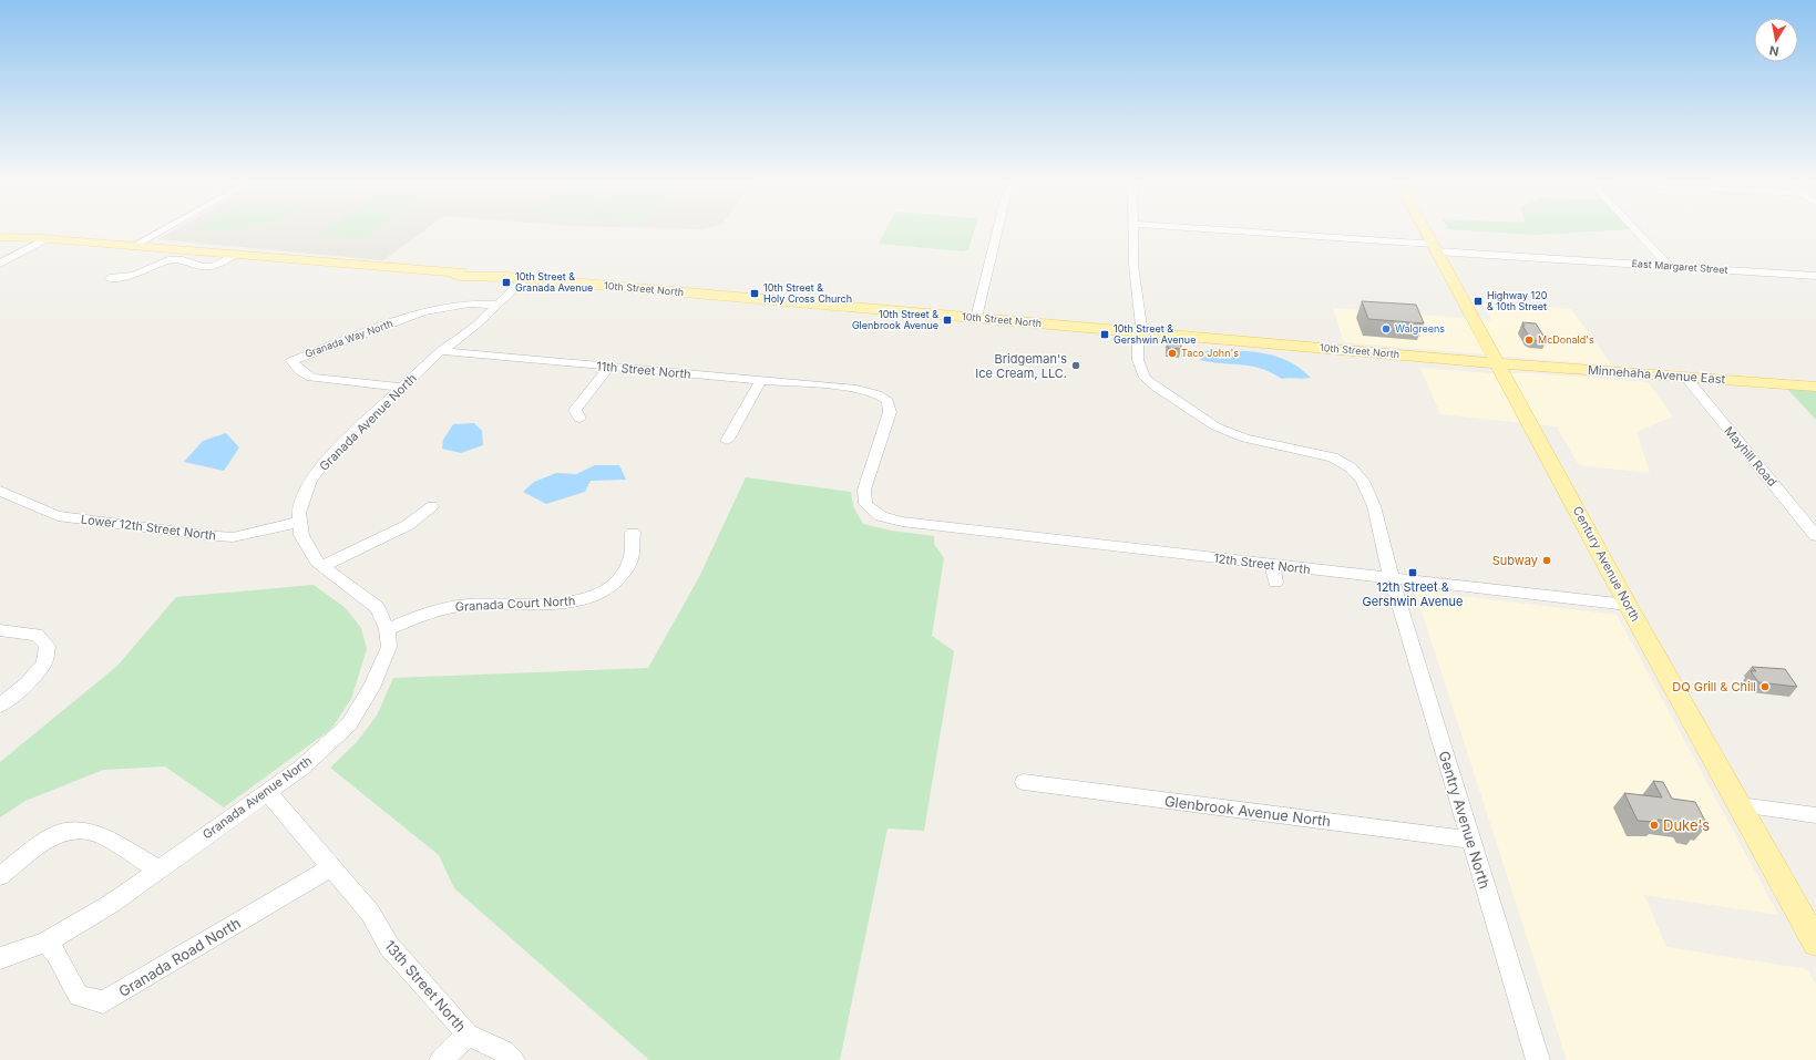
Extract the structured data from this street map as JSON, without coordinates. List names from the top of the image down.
{
  "streets": {
    "main road": ["10th Street North", "Minnehaha Avenue East", "Century Avenue North"],
    "street": [
      "East Margaret Street",
      "Granada Way North",
      "11th Street North",
      "Granada Avenue North",
      "Mayhill Road",
      "Lower 12th Street North",
      "12th Street North",
      "Granada Court North",
      "Glenbrook Avenue North",
      "Gentry Avenue North",
      "Granada Road North",
      "13th Street North"
    ]
  },
  "crossings": [
    ["East Margaret Street", "Century Avenue North"],
    ["10th Street North", "Minnehaha Avenue East"],
    ["10th Street North", "Granada Avenue North"],
    ["10th Street North", "Century Avenue North"],
    ["10th Street North", "Gentry Avenue North"],
    ["Granada Way North", "Granada Avenue North"],
    ["11th Street North", "Granada Avenue North"],
    ["11th Street North", "12th Street North"],
    ["Minnehaha Avenue East", "Mayhill Road"],
    ["Minnehaha Avenue East", "Century Avenue North"],
    ["Granada Avenue North", "Lower 12th Street North"],
    ["Granada Avenue North", "Granada Court North"],
    ["Granada Avenue North", "Granada Road North"],
    ["Granada Avenue North", "13th Street North"],
    ["12th Street North", "Century Avenue North"],
    ["12th Street North", "Gentry Avenue North"],
    ["Glenbrook Avenue North", "Gentry Avenue North"],
    ["Granada Road North", "13th Street North"]
  ],
  "places": {
    "transit": [
      "10th Street & Granada Avenue",
      "10th Street & Holy Cross Church",
      "Highway 120 & 10th Street",
      "10th Street & Glenbrook Avenue",
      "10th Street & Gershwin Avenue",
      "12th Street & Gershwin Avenue"
    ],
    "other": [
      "Walgreens",
      "McDonald's",
      "Taco John's",
      "Bridgeman's Ice Cream, LLC.",
      "Subway",
      "DQ Grill & Chill",
      "Duke's"
    ]
  },
  "north": "bottom"
}
